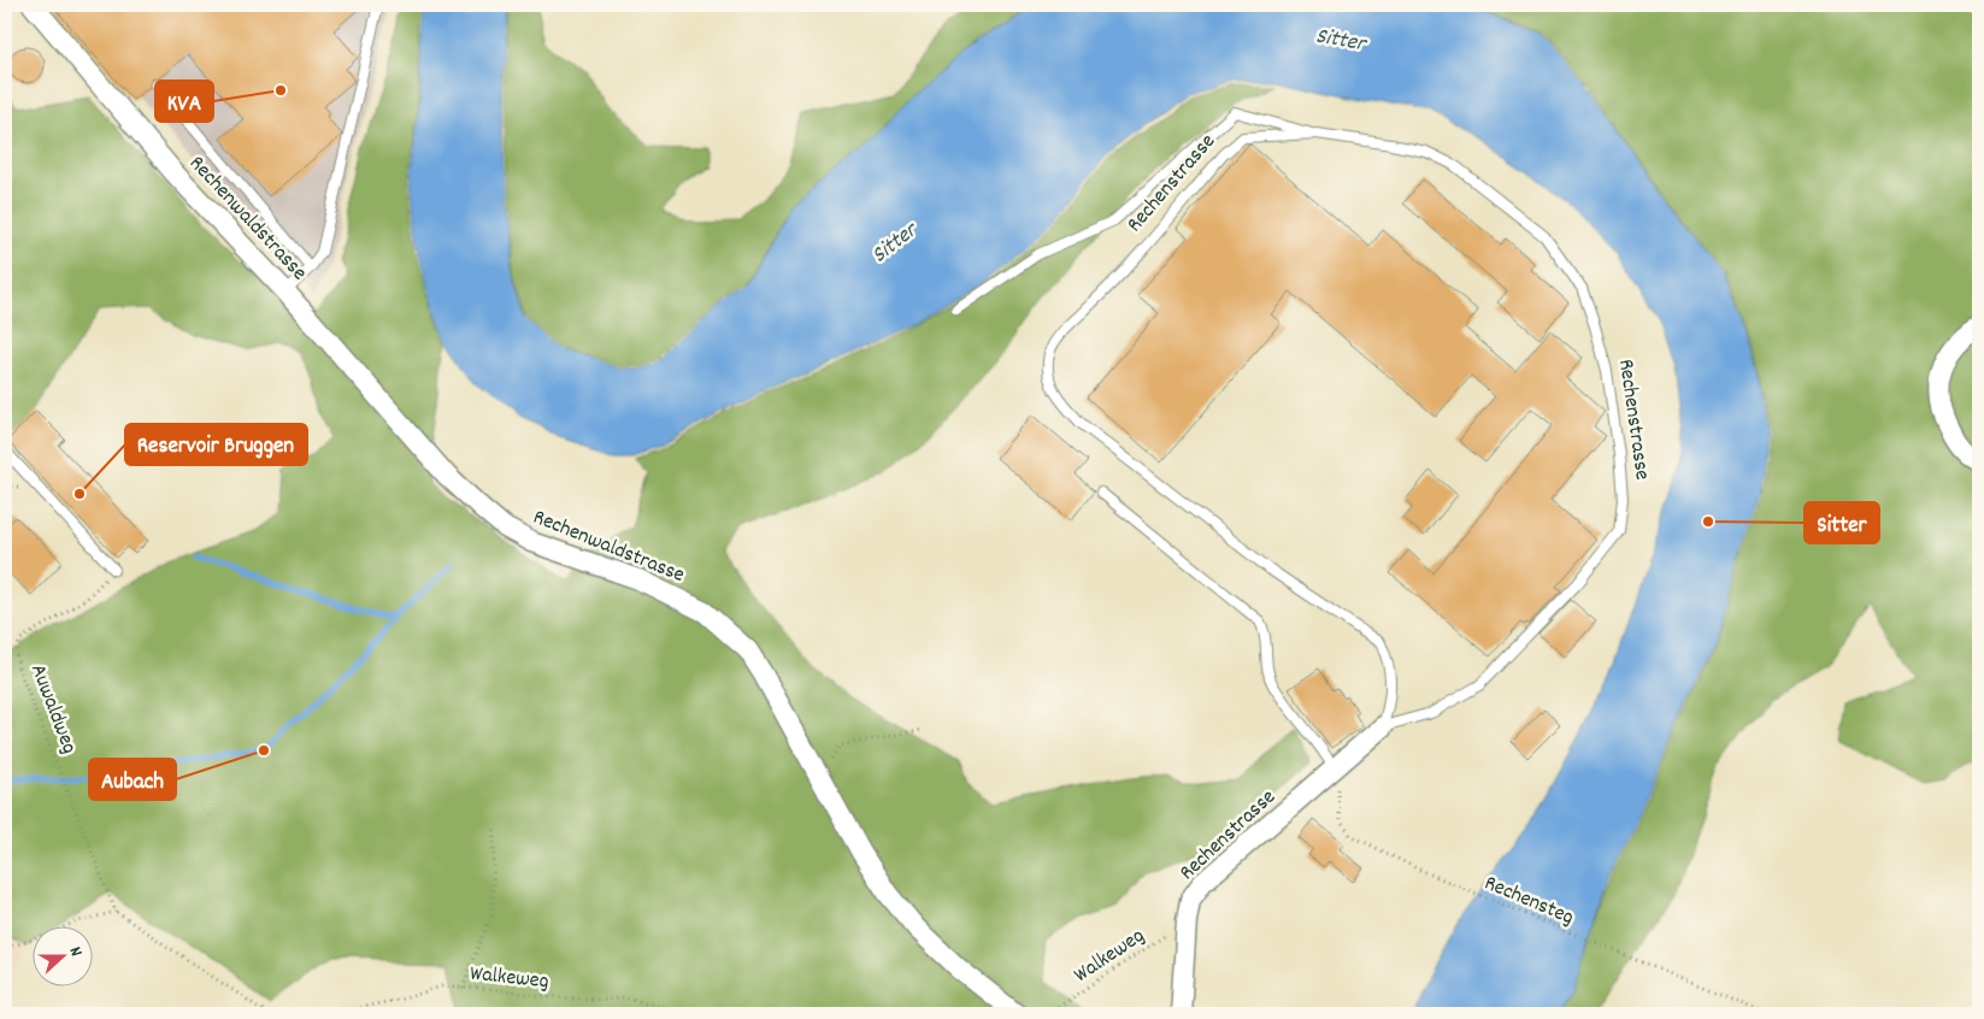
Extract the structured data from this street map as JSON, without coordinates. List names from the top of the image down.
{
  "streets": {
    "street": ["Rechenstrasse", "Rechenwaldstrasse"],
    "path": ["Auwaldweg", "Rechensteg", "Walkeweg"]
  },
  "crossings": [
    ["Rechenstrasse", "Rechensteg"],
    ["Rechenstrasse", "Walkeweg"]
  ],
  "water": ["Sitter"],
  "places": [
    "KVA",
    "Reservoir Bruggen",
    "Sitter",
    "Aubach"
  ],
  "north": "right"
}
